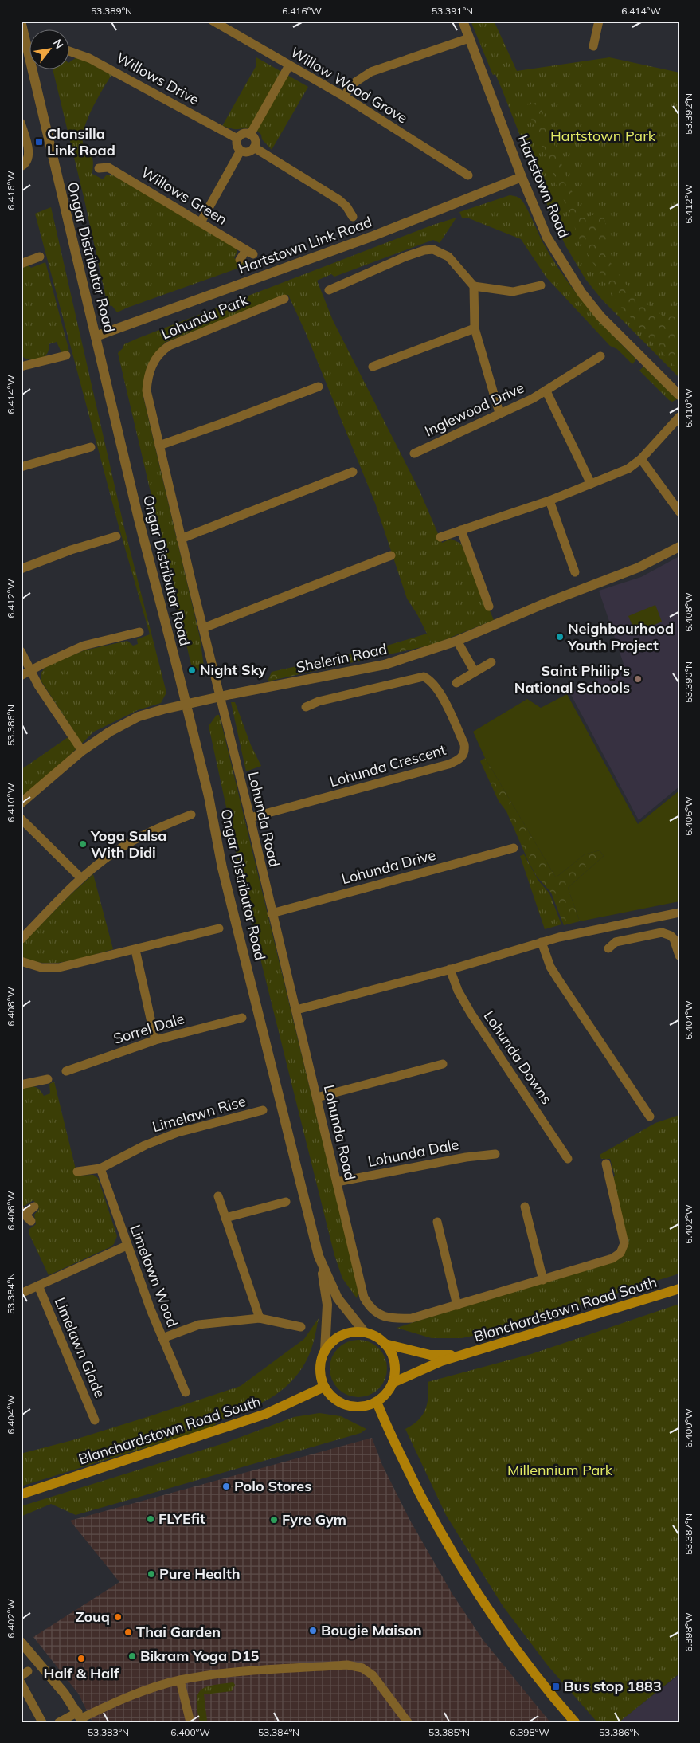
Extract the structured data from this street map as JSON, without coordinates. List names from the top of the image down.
{
  "streets": {
    "main road": ["Blanchardstown Road South"],
    "street": [
      "Willows Drive",
      "Willow Wood Grove",
      "Hartstown Road",
      "Willows Green",
      "Hartstown Link Road",
      "Ongar Distributor Road",
      "Lohunda Park",
      "Inglewood Drive",
      "Shelerin Road",
      "Lohunda Crescent",
      "Lohunda Road",
      "Lohunda Drive",
      "Sorrel Dale",
      "Lohunda Downs",
      "Limelawn Rise",
      "Lohunda Dale",
      "Limelawn Wood",
      "Limelawn Glade"
    ]
  },
  "crossings": [
    ["Hartstown Road", "Hartstown Link Road"],
    ["Hartstown Link Road", "Ongar Distributor Road"],
    ["Ongar Distributor Road", "Shelerin Road"],
    ["Ongar Distributor Road", "Blanchardstown Road South"],
    ["Lohunda Park", "Shelerin Road"],
    ["Lohunda Park", "Lohunda Road"],
    ["Shelerin Road", "Lohunda Road"],
    ["Lohunda Crescent", "Lohunda Road"],
    ["Lohunda Road", "Lohunda Drive"],
    ["Lohunda Road", "Lohunda Dale"],
    ["Limelawn Rise", "Limelawn Wood"]
  ],
  "parks": ["Hartstown Park", "Millennium Park"],
  "places": {
    "transit": ["Clonsilla Link Road", "Bus stop 1883"],
    "other": [
      "Neighbourhood Youth Project",
      "Night Sky",
      "Saint Philip's National Schools",
      "Yoga Salsa With Didi",
      "Polo Stores",
      "FLYEfit",
      "Fyre Gym",
      "Pure Health",
      "Zouq",
      "Bougie Maison",
      "Thai Garden",
      "Bikram Yoga D15",
      "Half & Half"
    ]
  },
  "north": "top right",
  "coordinates": [
    "53.389°N",
    "6.416°W",
    "53.391°N",
    "6.414°W",
    "53.392°N",
    "6.412°W",
    "6.410°W",
    "6.408°W",
    "53.390°N",
    "53.386°N",
    "6.406°W",
    "6.404°W",
    "6.402°W",
    "53.384°N",
    "6.400°W",
    "53.387°N",
    "6.398°W",
    "53.383°N",
    "53.385°N"
  ]
}
